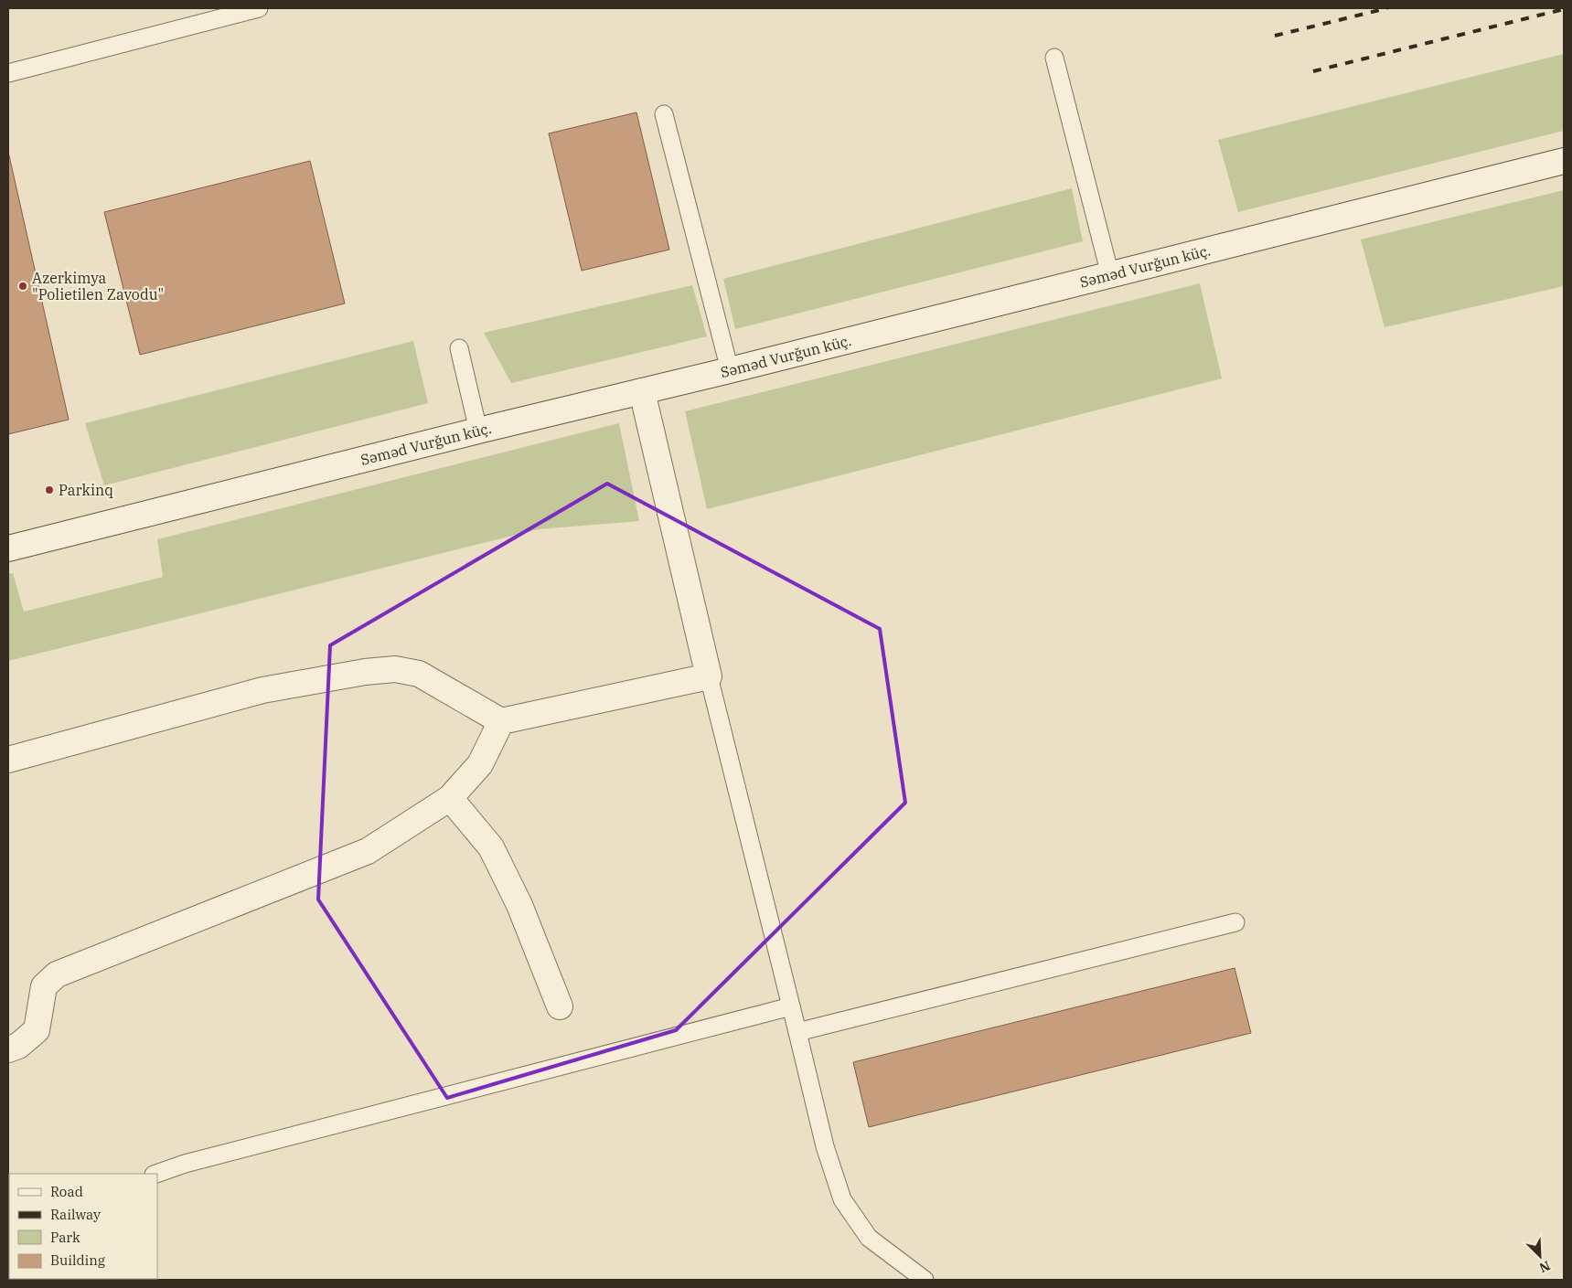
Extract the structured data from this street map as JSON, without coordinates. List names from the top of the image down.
{
  "streets": {
    "street": ["Səməd Vurğun küç."]
  },
  "places": ["Azerkimya \"Polietilen Zavodu\"", "Parkinq"],
  "legend": [
    "Road",
    "Railway",
    "Park",
    "Building"
  ],
  "north": "bottom right"
}
